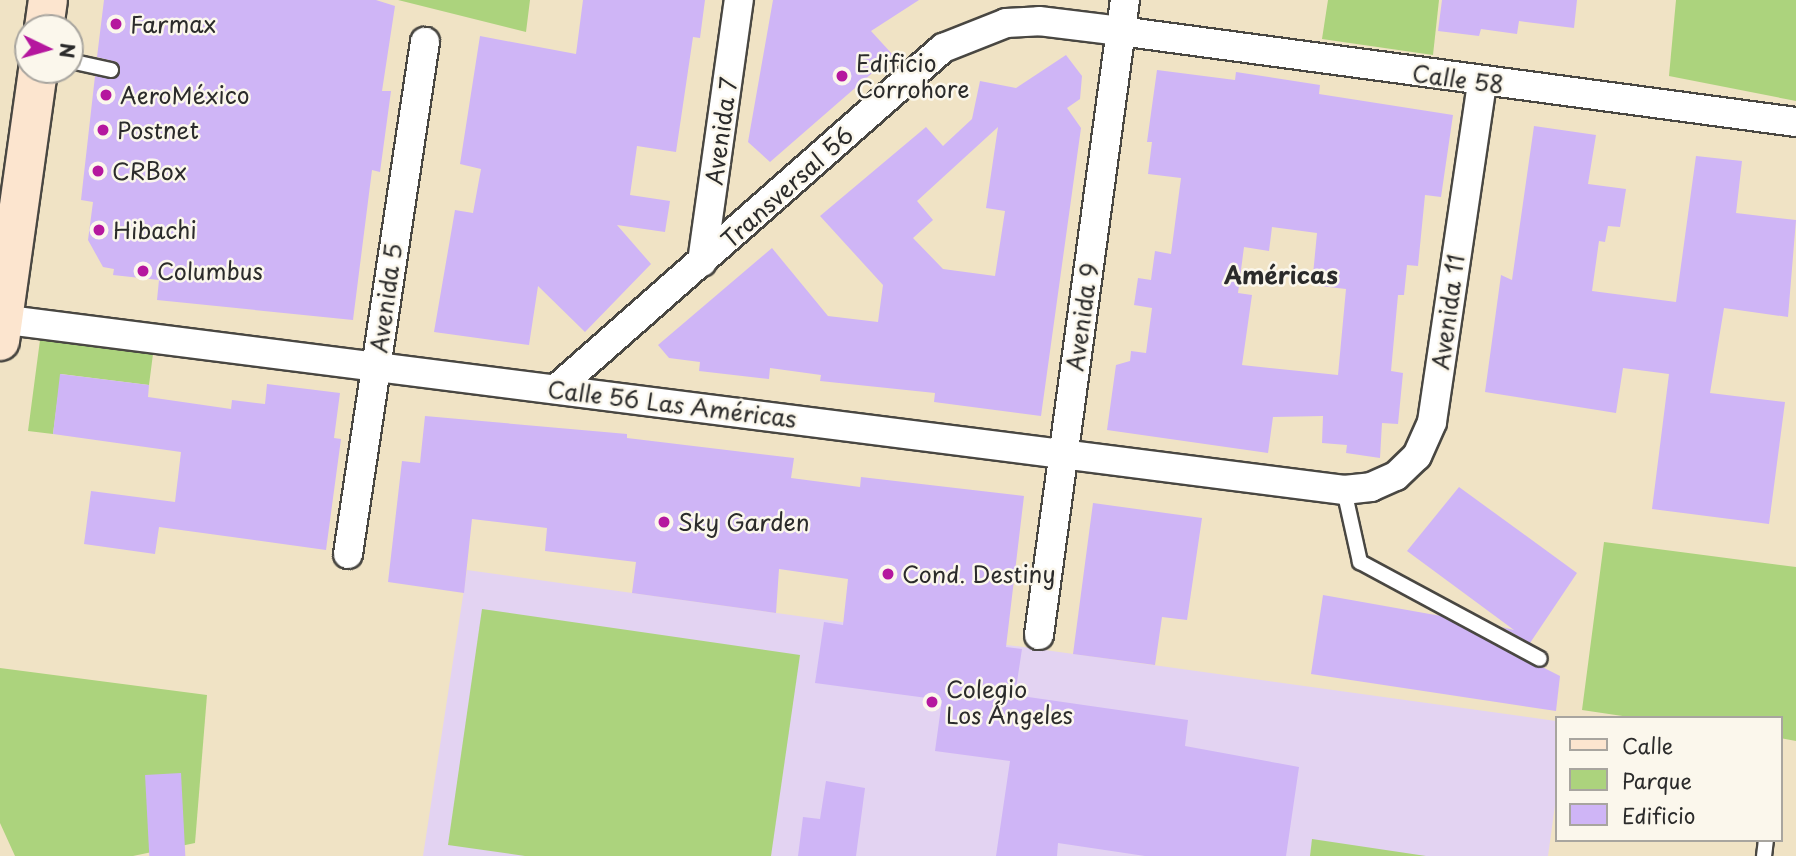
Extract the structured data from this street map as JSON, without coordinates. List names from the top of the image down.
{
  "streets": {
    "street": [
      "Calle 58",
      "Avenida 7",
      "Transversal 56",
      "Avenida 5",
      "Avenida 11",
      "Avenida 9",
      "Calle 56 Las Américas"
    ]
  },
  "crossings": [
    ["Calle 58", "Transversal 56"],
    ["Calle 58", "Avenida 11"],
    ["Calle 58", "Avenida 9"],
    ["Avenida 7", "Transversal 56"],
    ["Transversal 56", "Avenida 9"],
    ["Transversal 56", "Calle 56 Las Américas"],
    ["Avenida 5", "Calle 56 Las Américas"],
    ["Avenida 11", "Calle 56 Las Américas"],
    ["Avenida 9", "Calle 56 Las Américas"]
  ],
  "districts": ["Américas"],
  "places": [
    "Farmax",
    "Edificio Corrohore",
    "AeroMéxico",
    "Postnet",
    "CRBox",
    "Hibachi",
    "Columbus",
    "Sky Garden",
    "Cond. Destiny",
    "Colegio Los Ángeles"
  ],
  "legend": ["Calle", "Parque", "Edificio"],
  "north": "right"
}
